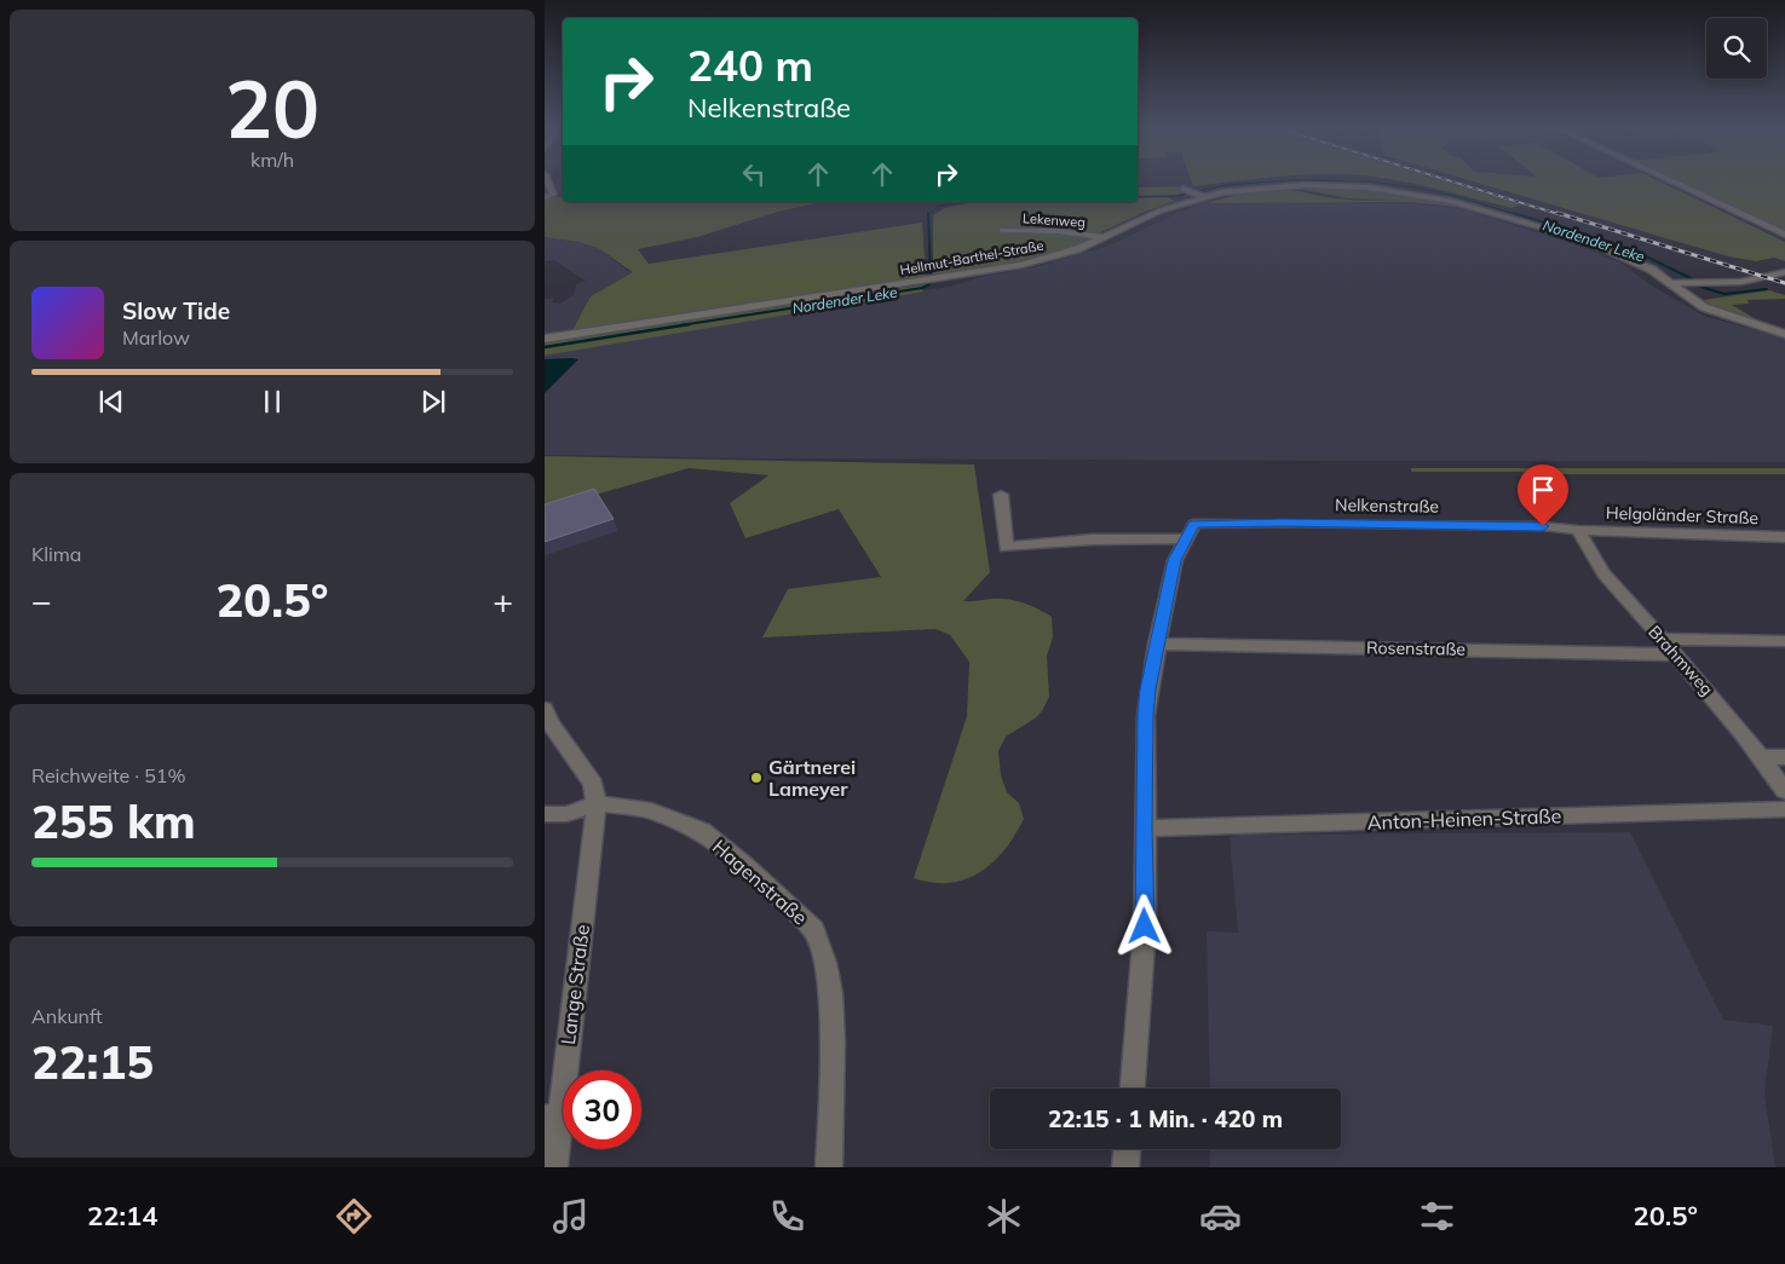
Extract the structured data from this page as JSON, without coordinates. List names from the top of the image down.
{
  "streets": {
    "street": [
      "Lekenweg",
      "Hellmut-Barthel-Straße",
      "Nelkenstraße",
      "Helgoländer Straße",
      "Rosenstraße",
      "Brahmweg",
      "Anton-Heinen-Straße",
      "Hagenstraße",
      "Lange Straße"
    ]
  },
  "crossings": [
    ["Lekenweg", "Hellmut-Barthel-Straße"],
    ["Nelkenstraße", "Helgoländer Straße"],
    ["Nelkenstraße", "Brahmweg"],
    ["Helgoländer Straße", "Brahmweg"],
    ["Rosenstraße", "Brahmweg"],
    ["Hagenstraße", "Lange Straße"]
  ],
  "water": ["Nordender Leke"],
  "places": ["Gärtnerei Lameyer"],
  "page": {
    "tile": [
      ["20", "km/h"],
      "Klima",
      ["Reichweite · 51%", "255 km"],
      ["Ankunft", "22:15"]
    ],
    "turn": ["240 m", "Nelkenstraße"],
    "song": ["Slow Tide", "Marlow"],
    "heat": ["−", "20.5°", "+"],
    "limit": "30",
    "trip": "22:15 · 1 Min. · 420 m",
    "tabs": ["22:14", "20.5°"]
  }
}
